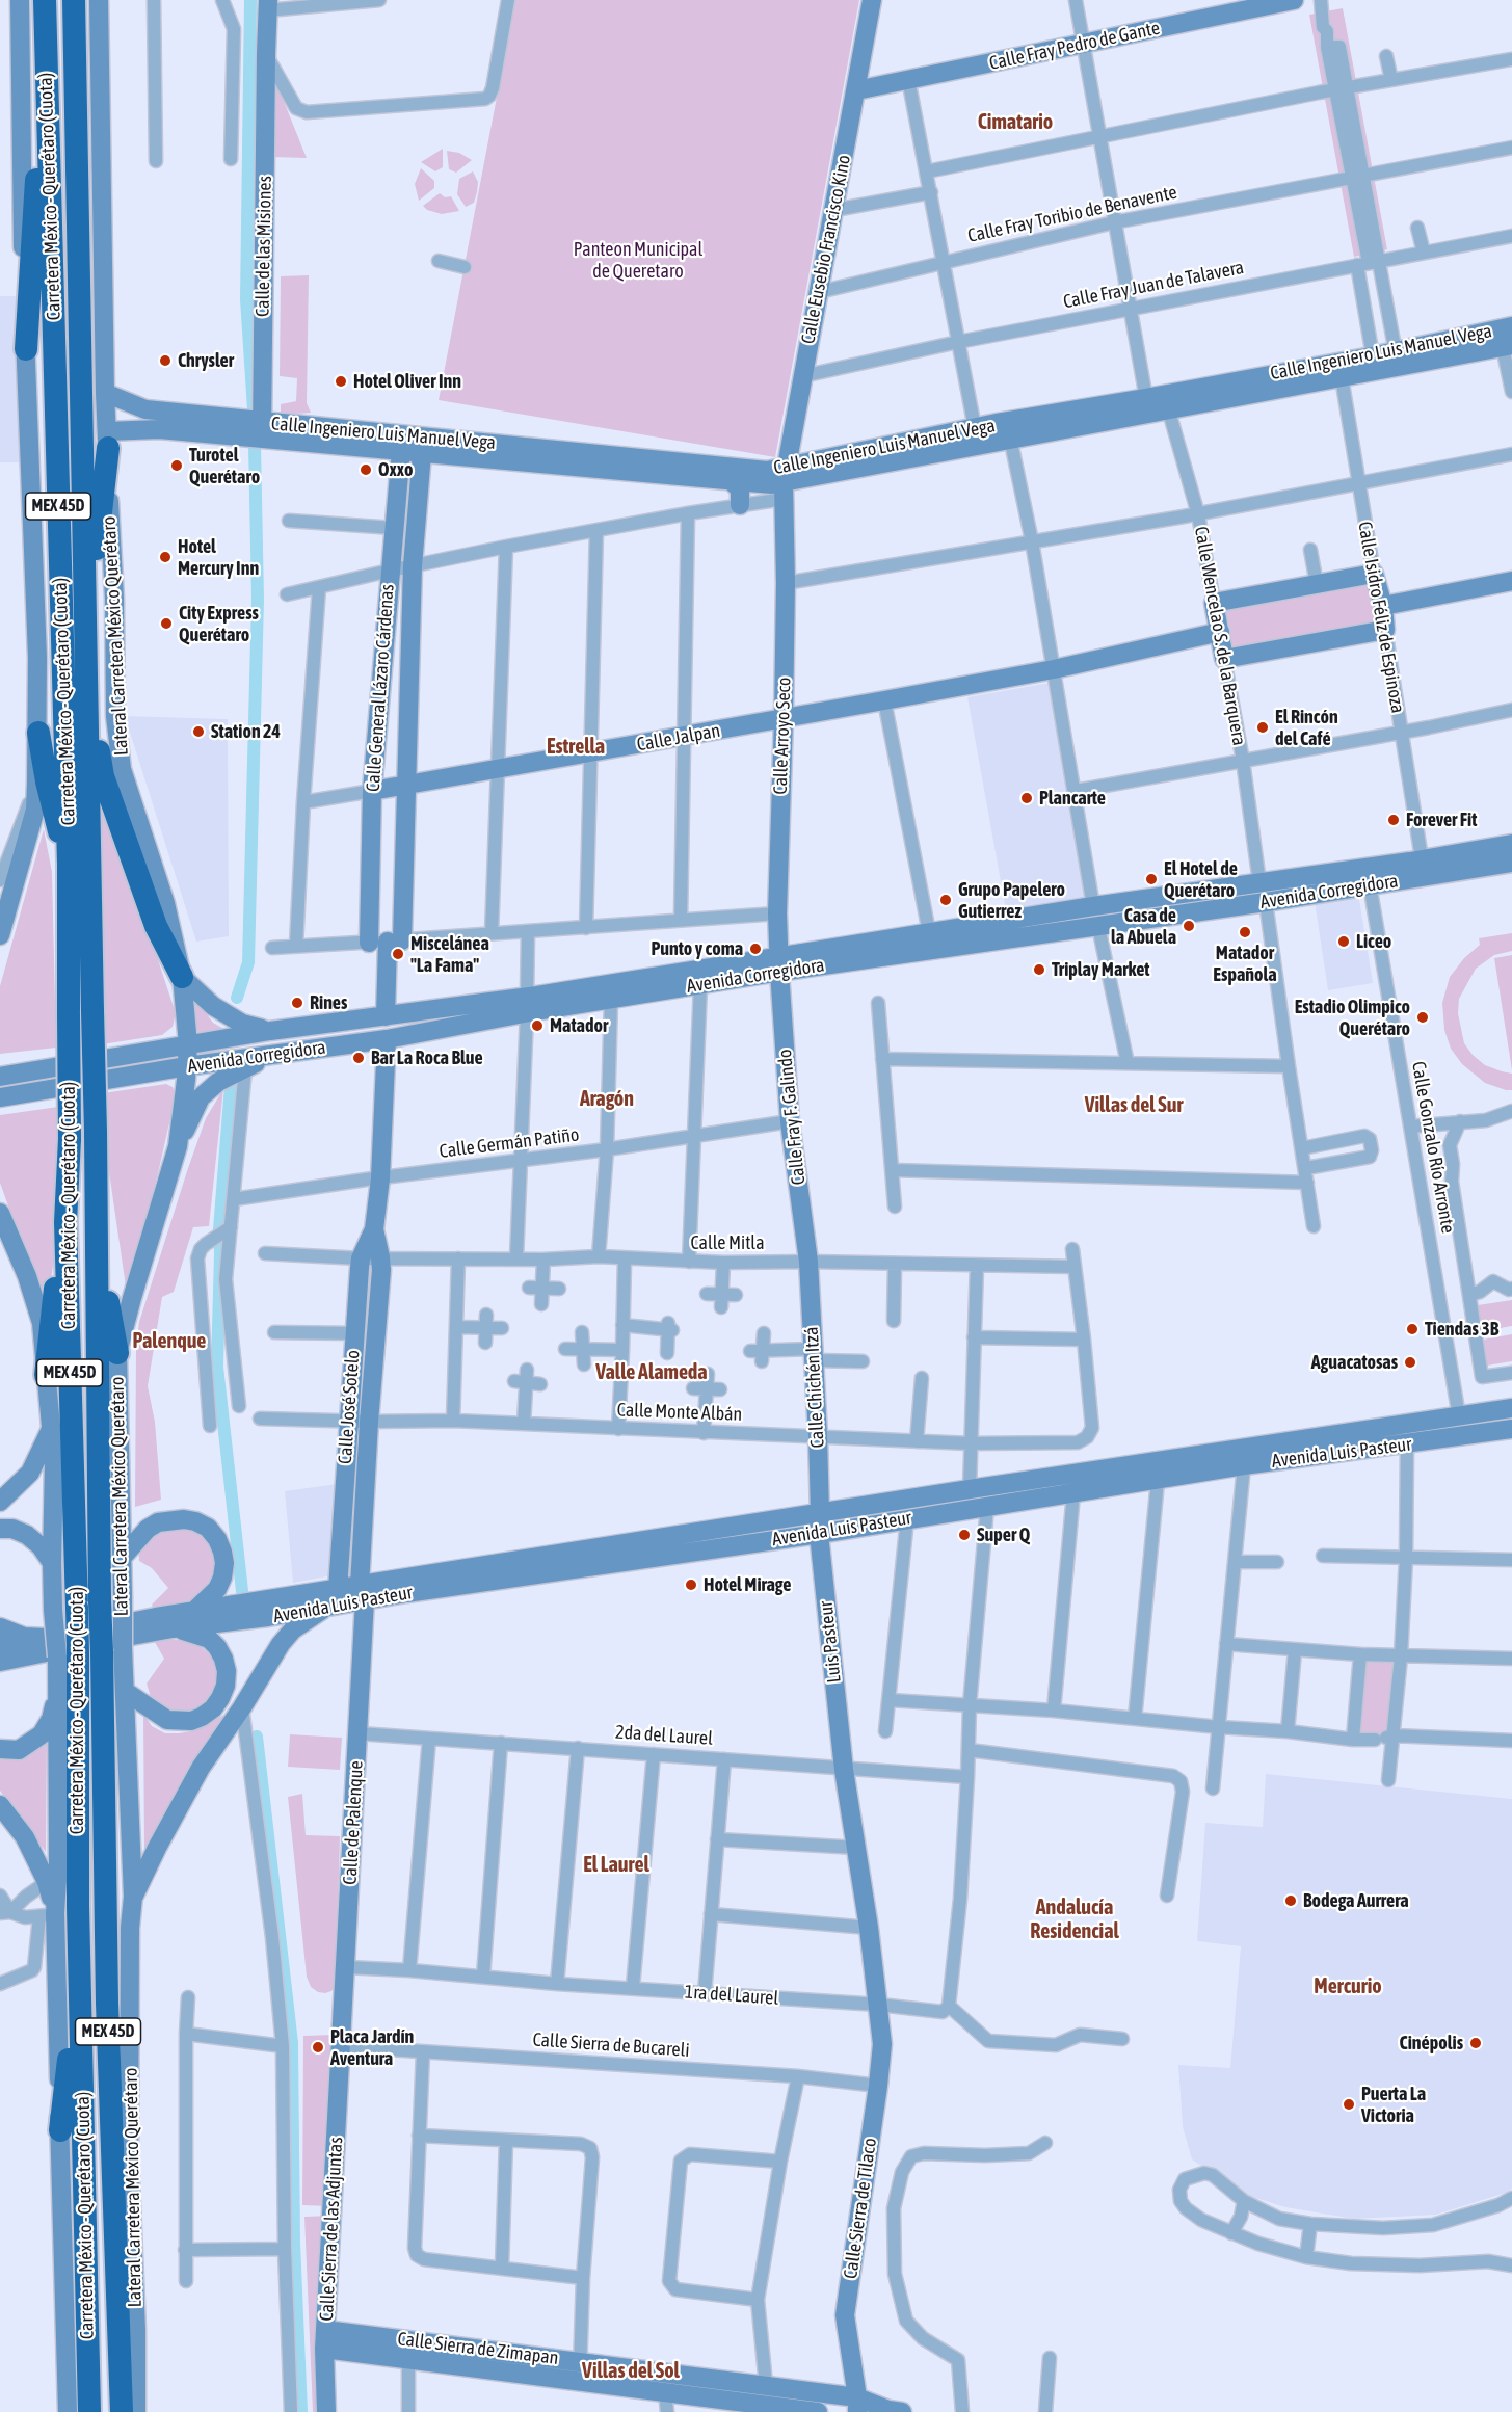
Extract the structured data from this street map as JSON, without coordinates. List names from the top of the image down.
{
  "streets": {
    "highway": ["Carretera México - Querétaro (Cuota)", "MEX 45D"],
    "main road": [
      "Calle Fray Pedro de Gante",
      "Calle de las Misiones",
      "Calle Eusebio Francisco Kino",
      "Calle Ingeniero Luis Manuel Vega",
      "Calle Isidro Féliz de Espinoza",
      "Lateral Carretera México Querétaro",
      "Calle Wencelao S. de la Barquera",
      "Calle General Lázaro Cárdenas",
      "Calle Arroyo Seco",
      "Calle Jalpan",
      "Avenida Corregidora",
      "Calle Fray F. Galindo",
      "Calle Chichén Itzá",
      "Calle José Sotelo",
      "Avenida Luis Pasteur",
      "Luis Pasteur",
      "Calle de Palenque",
      "Calle Sierra de Tilaco",
      "Calle Sierra de las Adjuntas",
      "Calle Sierra de Zimapan"
    ],
    "street": [
      "Calle Fray Toribio de Benavente",
      "Calle Fray Juan de Talavera",
      "Calle Germán Patiño",
      "Calle Gonzalo Río Arronte",
      "Calle Mitla",
      "Calle Monte Albán",
      "2da del Laurel",
      "1ra del Laurel",
      "Calle Sierra de Bucareli"
    ]
  },
  "crossings": [
    ["Calle Fray Pedro de Gante", "Calle Eusebio Francisco Kino"],
    ["Calle Fray Pedro de Gante", "Calle Wencelao S. de la Barquera"],
    ["Carretera México - Querétaro (Cuota)", "Lateral Carretera México Querétaro"],
    ["Calle Fray Toribio de Benavente", "Calle Eusebio Francisco Kino"],
    ["Calle Fray Toribio de Benavente", "Calle Wencelao S. de la Barquera"],
    ["Calle de las Misiones", "Calle Ingeniero Luis Manuel Vega"],
    ["Calle Eusebio Francisco Kino", "Calle Fray Juan de Talavera"],
    ["Calle Eusebio Francisco Kino", "Calle Ingeniero Luis Manuel Vega"],
    ["Calle Eusebio Francisco Kino", "Calle Arroyo Seco"],
    ["Calle Fray Juan de Talavera", "Calle Wencelao S. de la Barquera"],
    ["Calle Ingeniero Luis Manuel Vega", "Calle Isidro Féliz de Espinoza"],
    ["Calle Ingeniero Luis Manuel Vega", "Lateral Carretera México Querétaro"],
    ["Calle Ingeniero Luis Manuel Vega", "Calle Wencelao S. de la Barquera"],
    ["Calle Ingeniero Luis Manuel Vega", "Calle General Lázaro Cárdenas"],
    ["Calle Ingeniero Luis Manuel Vega", "Calle Arroyo Seco"],
    ["Calle Isidro Féliz de Espinoza", "Avenida Corregidora"],
    ["Lateral Carretera México Querétaro", "Avenida Corregidora"],
    ["Calle Wencelao S. de la Barquera", "Calle Jalpan"],
    ["Calle Wencelao S. de la Barquera", "Avenida Corregidora"],
    ["Calle General Lázaro Cárdenas", "Calle Jalpan"],
    ["Calle General Lázaro Cárdenas", "Avenida Corregidora"],
    ["Calle Arroyo Seco", "Calle Jalpan"],
    ["Calle Arroyo Seco", "Avenida Corregidora"],
    ["Calle Arroyo Seco", "Calle Fray F. Galindo"],
    ["Avenida Corregidora", "Calle Fray F. Galindo"],
    ["Avenida Corregidora", "Calle Gonzalo Río Arronte"],
    ["Avenida Corregidora", "Calle José Sotelo"],
    ["Calle Fray F. Galindo", "Calle Germán Patiño"],
    ["Calle Fray F. Galindo", "Calle Mitla"],
    ["Calle Fray F. Galindo", "Calle Chichén Itzá"],
    ["Calle Germán Patiño", "Calle José Sotelo"],
    ["Calle Gonzalo Río Arronte", "Avenida Luis Pasteur"],
    ["Calle Mitla", "Calle Chichén Itzá"],
    ["Calle Mitla", "Calle José Sotelo"],
    ["Calle Chichén Itzá", "Calle Monte Albán"],
    ["Calle Chichén Itzá", "Avenida Luis Pasteur"],
    ["Calle Chichén Itzá", "Luis Pasteur"],
    ["Calle José Sotelo", "Calle Monte Albán"],
    ["Calle José Sotelo", "Avenida Luis Pasteur"],
    ["Calle José Sotelo", "Calle de Palenque"],
    ["Avenida Luis Pasteur", "Luis Pasteur"],
    ["Avenida Luis Pasteur", "Calle de Palenque"],
    ["Luis Pasteur", "2da del Laurel"],
    ["2da del Laurel", "Calle de Palenque"],
    ["Calle de Palenque", "1ra del Laurel"],
    ["Calle de Palenque", "Calle Sierra de Bucareli"],
    ["Calle de Palenque", "Calle Sierra de las Adjuntas"],
    ["1ra del Laurel", "Calle Sierra de Tilaco"],
    ["Calle Sierra de Bucareli", "Calle Sierra de Tilaco"],
    ["Calle Sierra de Bucareli", "Calle Sierra de las Adjuntas"],
    ["Calle Sierra de Tilaco", "Calle Sierra de Zimapan"],
    ["Calle Sierra de las Adjuntas", "Calle Sierra de Zimapan"]
  ],
  "districts": [
    "Cimatario",
    "Estrella",
    "Aragón",
    "Villas del Sur",
    "Palenque",
    "Valle Alameda",
    "El Laurel",
    "Andalucía Residencial",
    "Mercurio",
    "Villas del Sol"
  ],
  "parks": ["Panteon Municipal de Queretaro"],
  "places": [
    "Chrysler",
    "Hotel Oliver Inn",
    "Turotel Querétaro",
    "Oxxo",
    "Hotel Mercury Inn",
    "City Express Querétaro",
    "El Rincón del Café",
    "Station 24",
    "Plancarte",
    "Forever Fit",
    "El Hotel de Querétaro",
    "Grupo Papelero Gutierrez",
    "Casa de la Abuela",
    "Matador Española",
    "Liceo",
    "Punto y coma",
    "Miscelánea \"La Fama\"",
    "Triplay Market",
    "Rines",
    "Estadio Olimpico Querétaro",
    "Matador",
    "Bar La Roca Blue",
    "Tiendas 3B",
    "Aguacatosas",
    "Super Q",
    "Hotel Mirage",
    "Bodega Aurrera",
    "Cinépolis",
    "Placa Jardín Aventura",
    "Puerta La Victoria"
  ]
}
